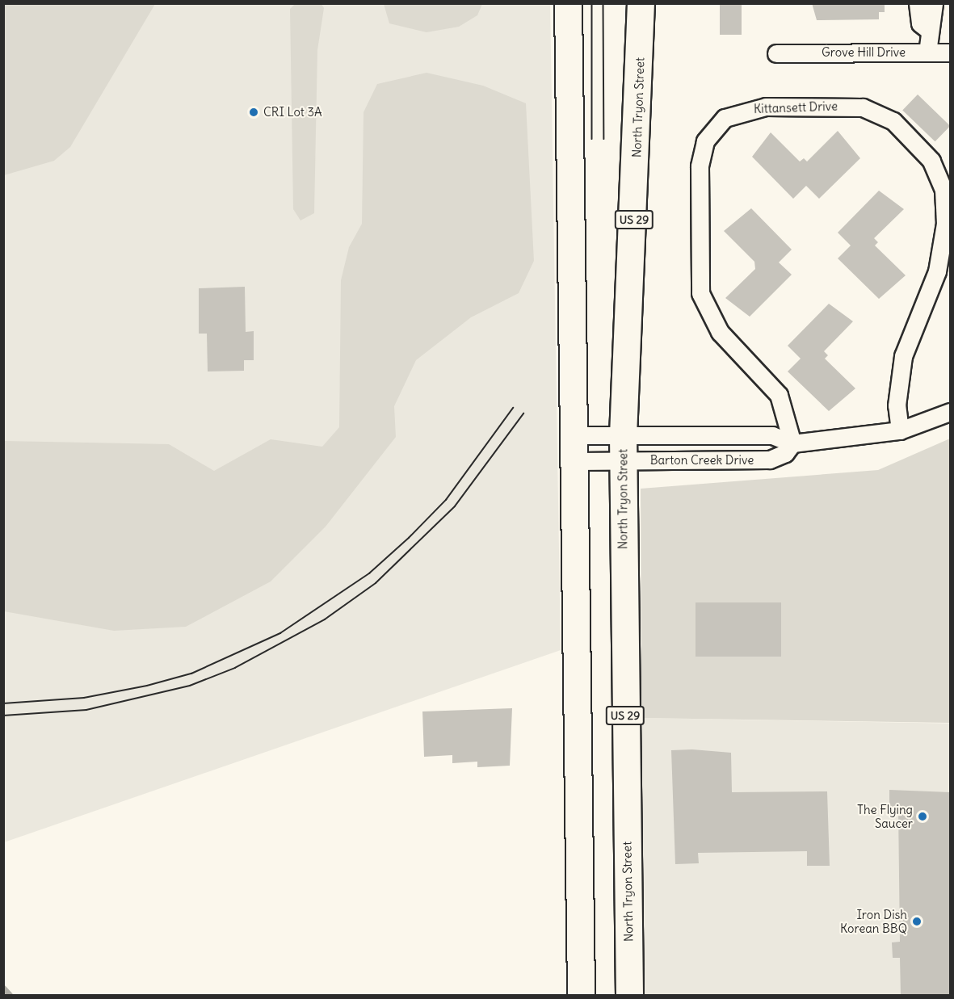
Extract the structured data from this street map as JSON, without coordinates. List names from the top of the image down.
{
  "streets": {
    "main road": ["North Tryon Street", "US 29"],
    "street": ["Grove Hill Drive", "Kittansett Drive", "Barton Creek Drive"]
  },
  "crossings": [
    ["North Tryon Street", "Barton Creek Drive"],
    ["Kittansett Drive", "Barton Creek Drive"]
  ],
  "places": ["CRI Lot 3A", "The Flying Saucer", "Iron Dish Korean BBQ"]
}
